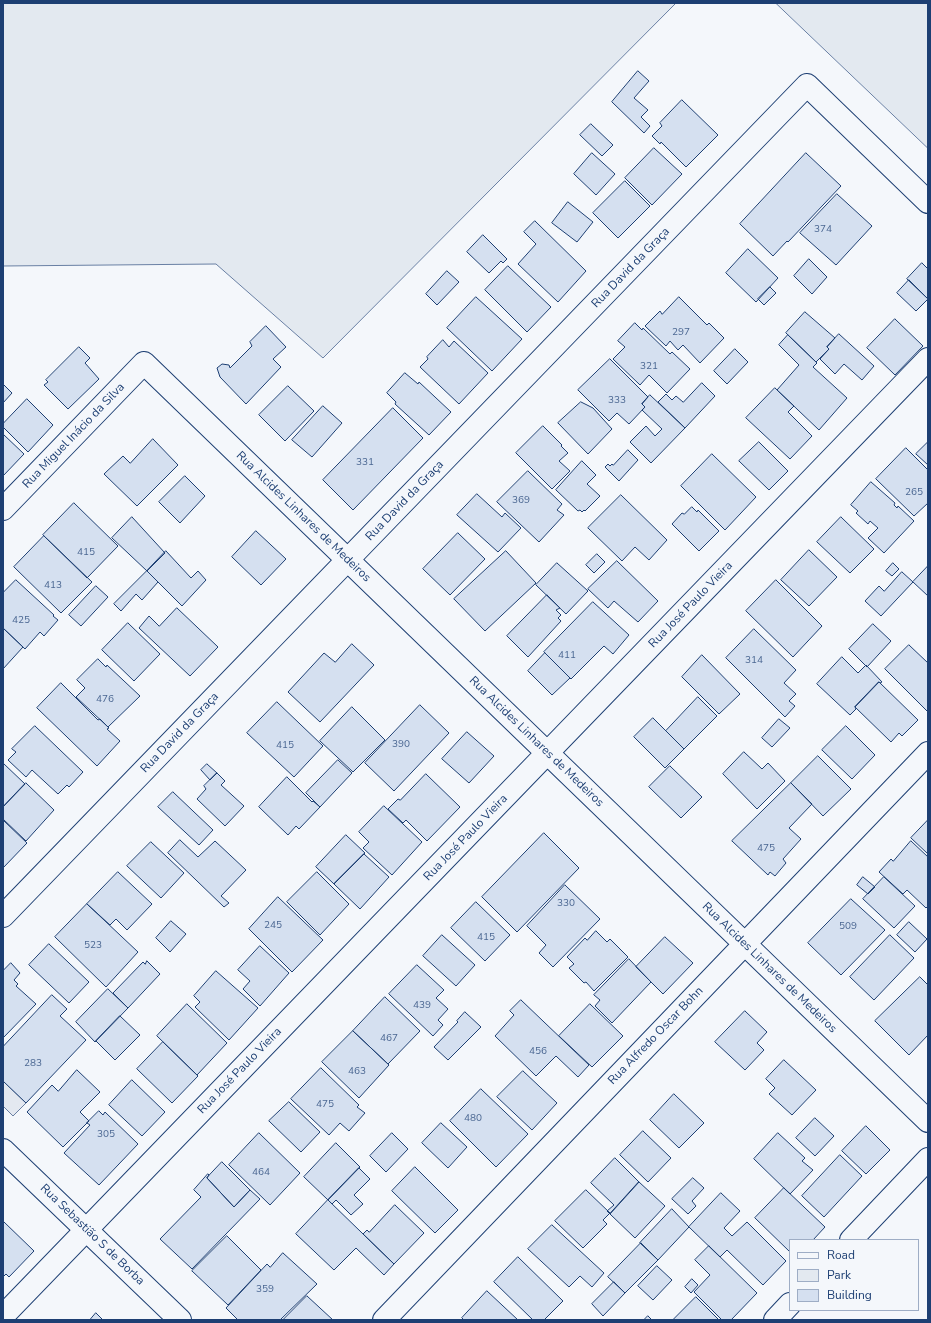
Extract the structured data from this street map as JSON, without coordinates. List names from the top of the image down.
{
  "streets": {
    "street": [
      "Rua David da Graça",
      "Rua Miguel Inácio da Silva",
      "Rua Alcides Linhares de Medeiros",
      "Rua José Paulo Vieira",
      "Rua Alfredo Oscar Bohn",
      "Rua Sebastião S de Borba"
    ]
  },
  "crossings": [
    ["Rua David da Graça", "Rua Alcides Linhares de Medeiros"],
    ["Rua Miguel Inácio da Silva", "Rua Alcides Linhares de Medeiros"],
    ["Rua Alcides Linhares de Medeiros", "Rua José Paulo Vieira"],
    ["Rua Alcides Linhares de Medeiros", "Rua Alfredo Oscar Bohn"],
    ["Rua José Paulo Vieira", "Rua Sebastião S de Borba"]
  ],
  "house_numbers": [
    "374",
    "297",
    "321",
    "333",
    "331",
    "265",
    "369",
    "415",
    "413",
    "425",
    "411",
    "314",
    "476",
    "390",
    "415",
    "475",
    "330",
    "245",
    "509",
    "415",
    "523",
    "439",
    "467",
    "456",
    "283",
    "463",
    "475",
    "480",
    "305",
    "464",
    "359"
  ],
  "legend": ["Road", "Park", "Building"]
}
